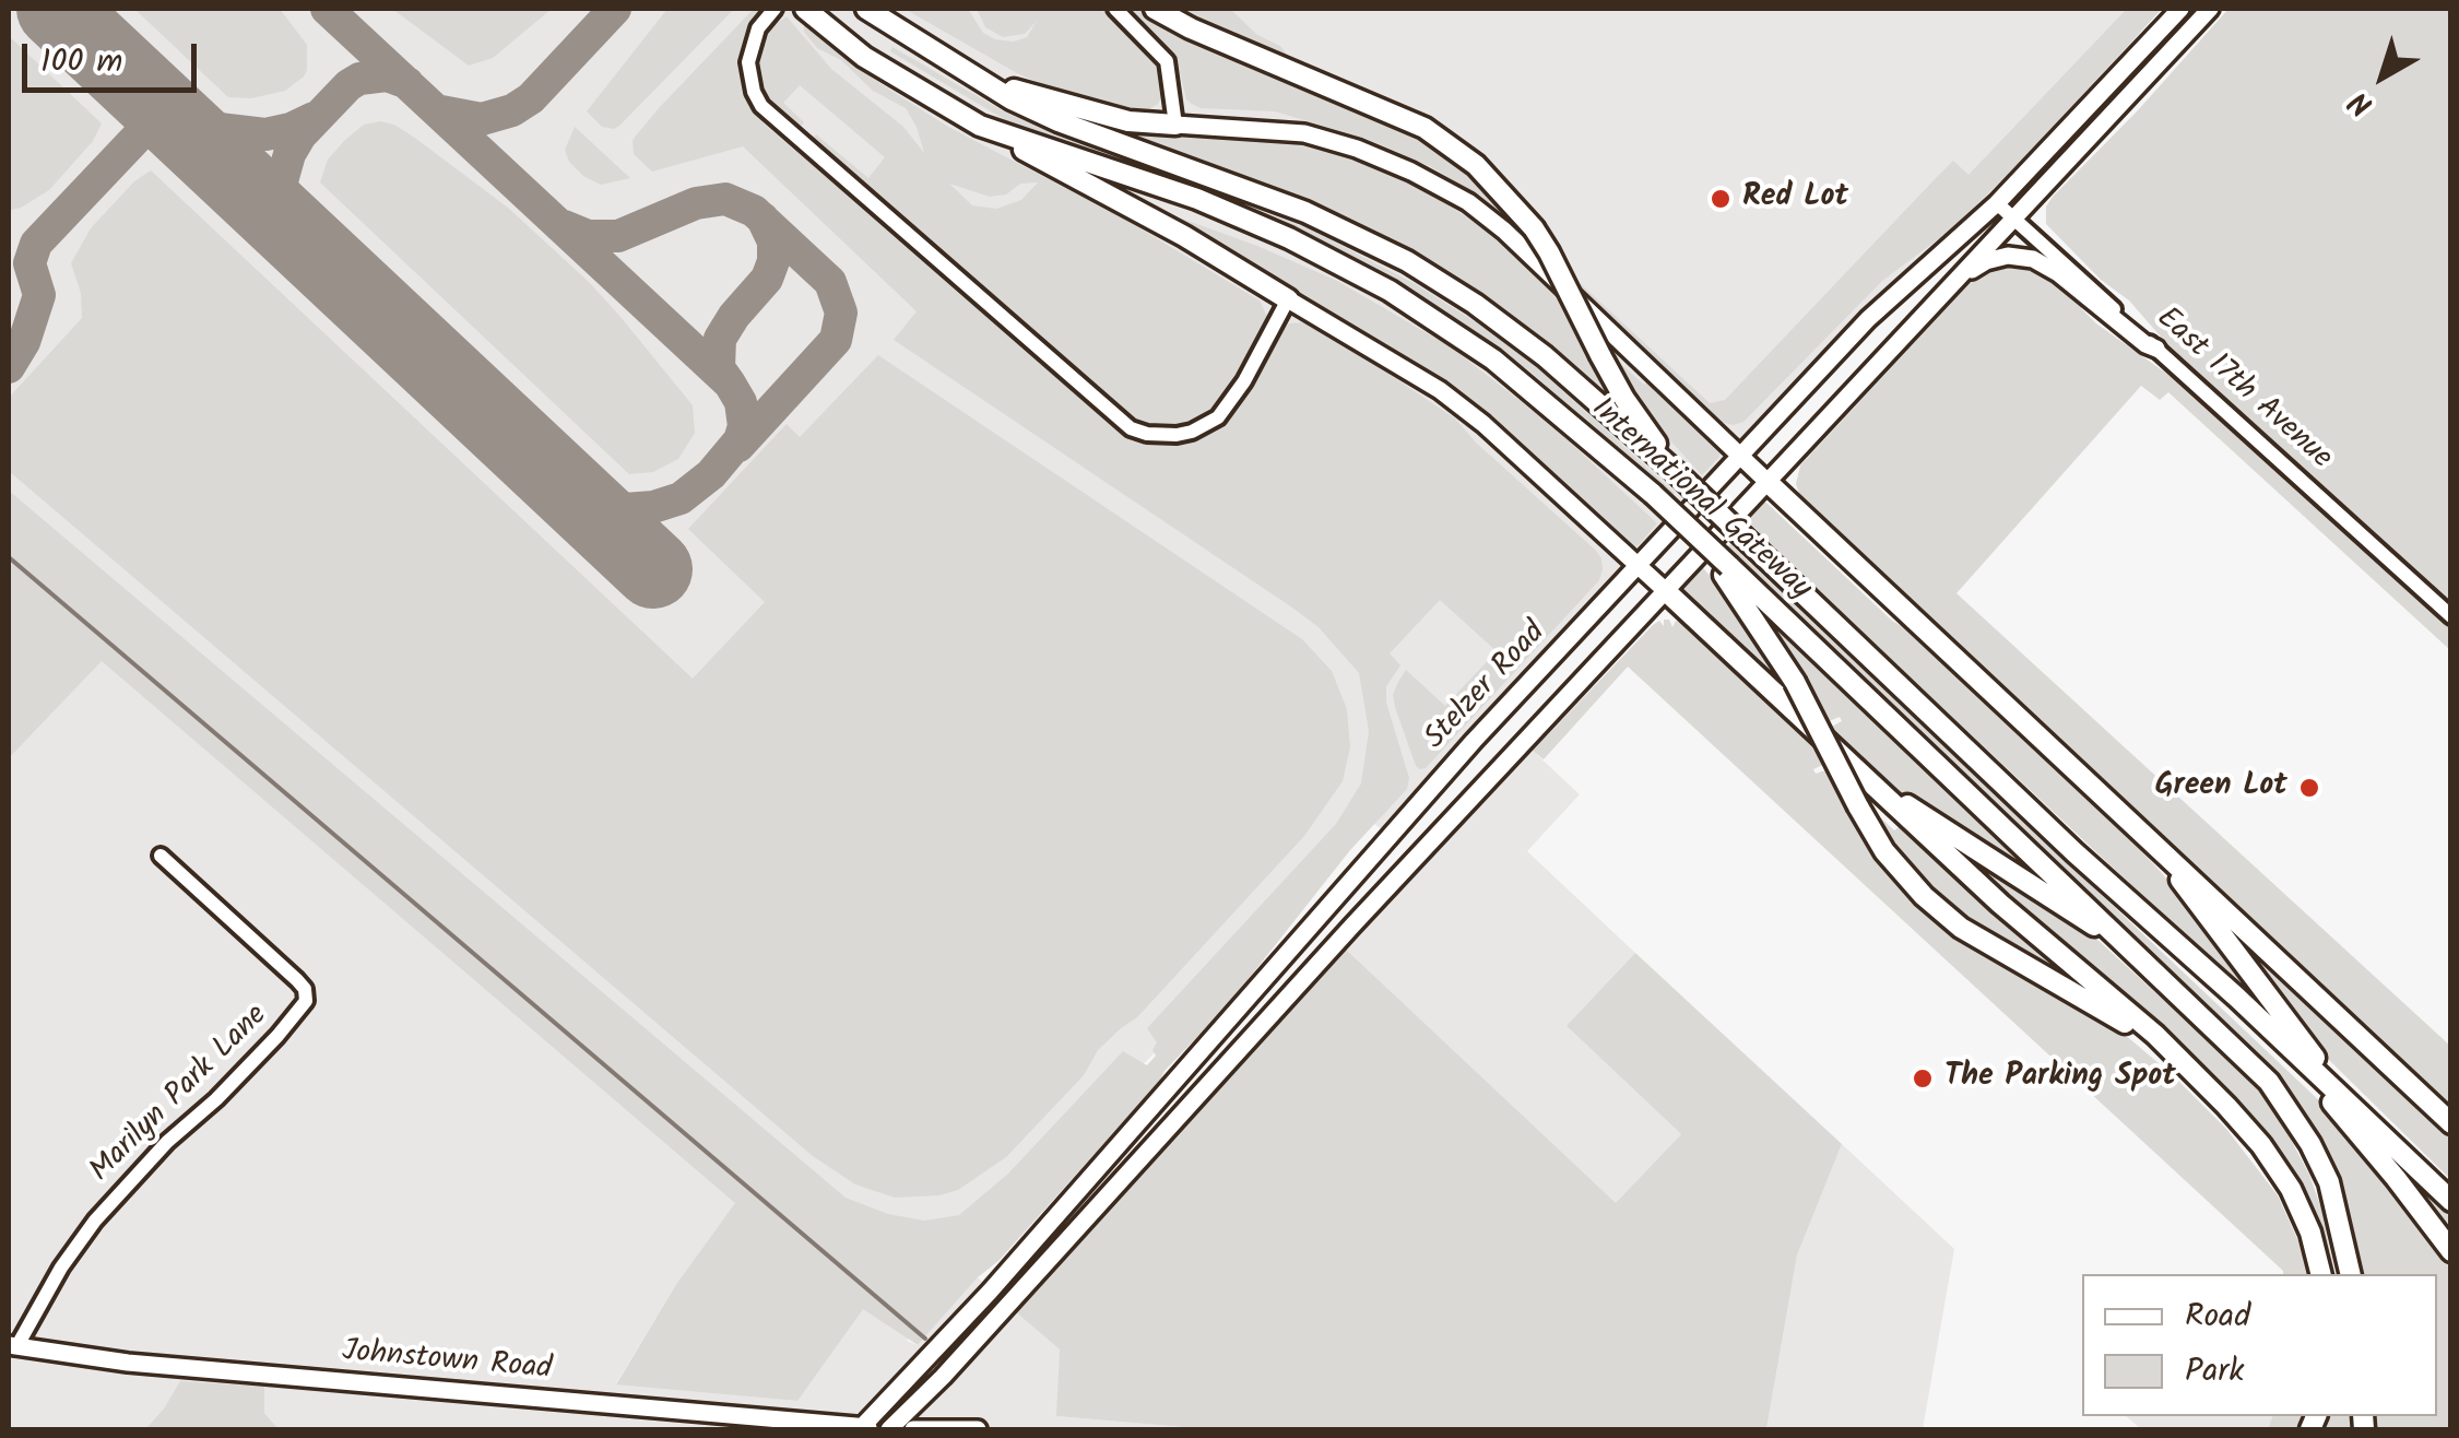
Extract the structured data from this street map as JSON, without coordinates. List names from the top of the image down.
{
  "streets": {
    "highway": ["International Gateway"],
    "main road": ["Stelzer Road", "Johnstown Road"],
    "street": ["East 17th Avenue", "Marilyn Park Lane"]
  },
  "crossings": [
    ["East 17th Avenue", "Stelzer Road"],
    ["Stelzer Road", "Johnstown Road"],
    ["Marilyn Park Lane", "Johnstown Road"]
  ],
  "places": ["Red Lot", "Green Lot", "The Parking Spot"],
  "legend": ["Road", "Park"],
  "scale_bar": "100 m",
  "north": "bottom left"
}
